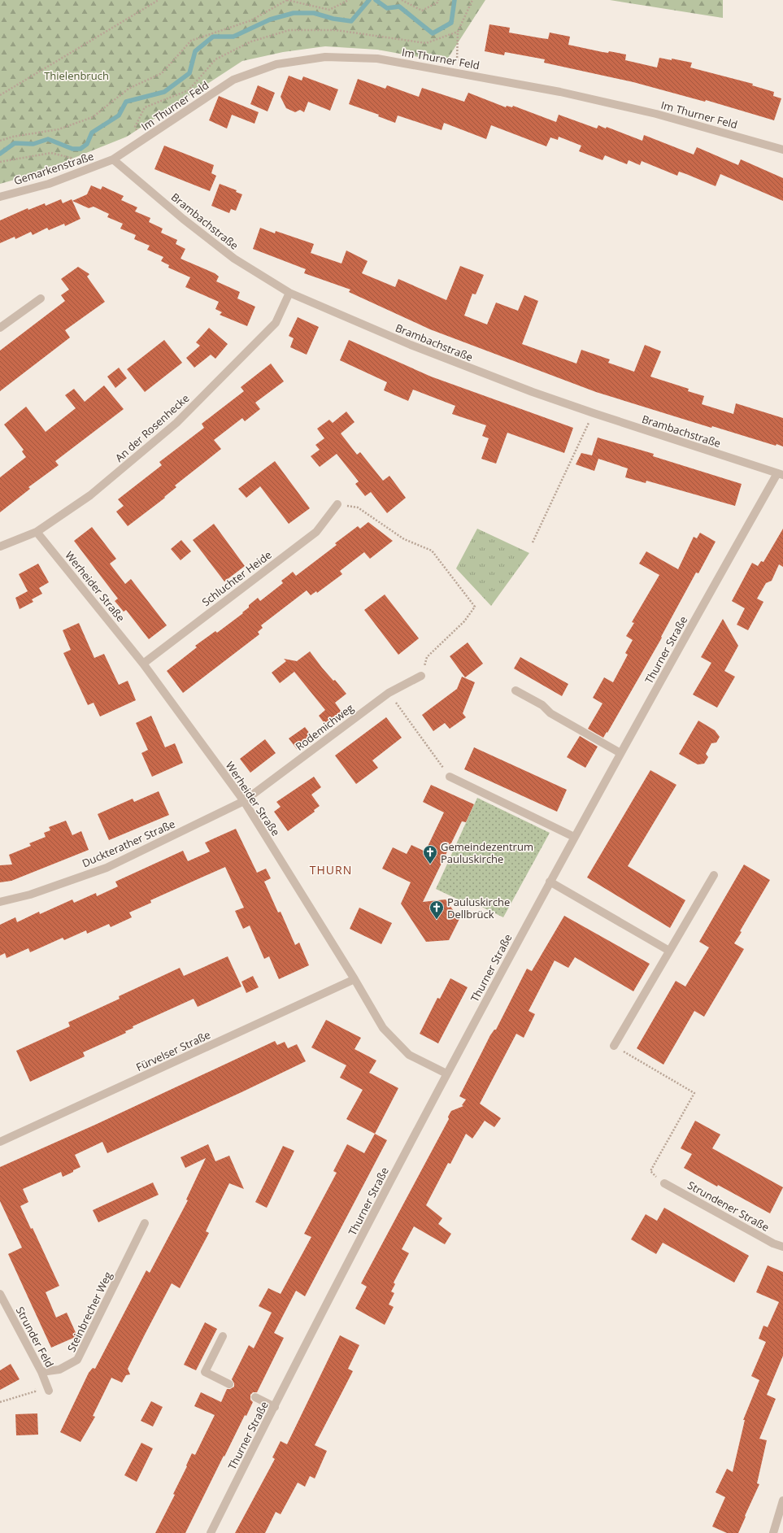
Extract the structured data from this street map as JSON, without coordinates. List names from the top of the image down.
{
  "streets": {
    "street": [
      "Im Thurner Feld",
      "Gemarkenstraße",
      "Brambachstraße",
      "An der Rosenhecke",
      "Schluchter Heide",
      "Werheider Straße",
      "Thurner Straße",
      "Rodemichweg",
      "Duckterather Straße",
      "Fürvelser Straße",
      "Strundener Straße",
      "Steinbrecher Weg",
      "Strunder Feld"
    ]
  },
  "crossings": [
    ["Im Thurner Feld", "Gemarkenstraße"],
    ["Im Thurner Feld", "Brambachstraße"],
    ["Gemarkenstraße", "Brambachstraße"],
    ["Brambachstraße", "An der Rosenhecke"],
    ["Brambachstraße", "Thurner Straße"],
    ["An der Rosenhecke", "Werheider Straße"],
    ["Schluchter Heide", "Werheider Straße"],
    ["Werheider Straße", "Thurner Straße"],
    ["Werheider Straße", "Rodemichweg"],
    ["Werheider Straße", "Duckterather Straße"],
    ["Werheider Straße", "Fürvelser Straße"],
    ["Rodemichweg", "Duckterather Straße"],
    ["Steinbrecher Weg", "Strunder Feld"]
  ],
  "districts": ["THURN"],
  "parks": ["Thielenbruch"],
  "places": {
    "church": ["Gemeindezentrum Pauluskirche", "Pauluskirche Dellbrück"]
  }
}
